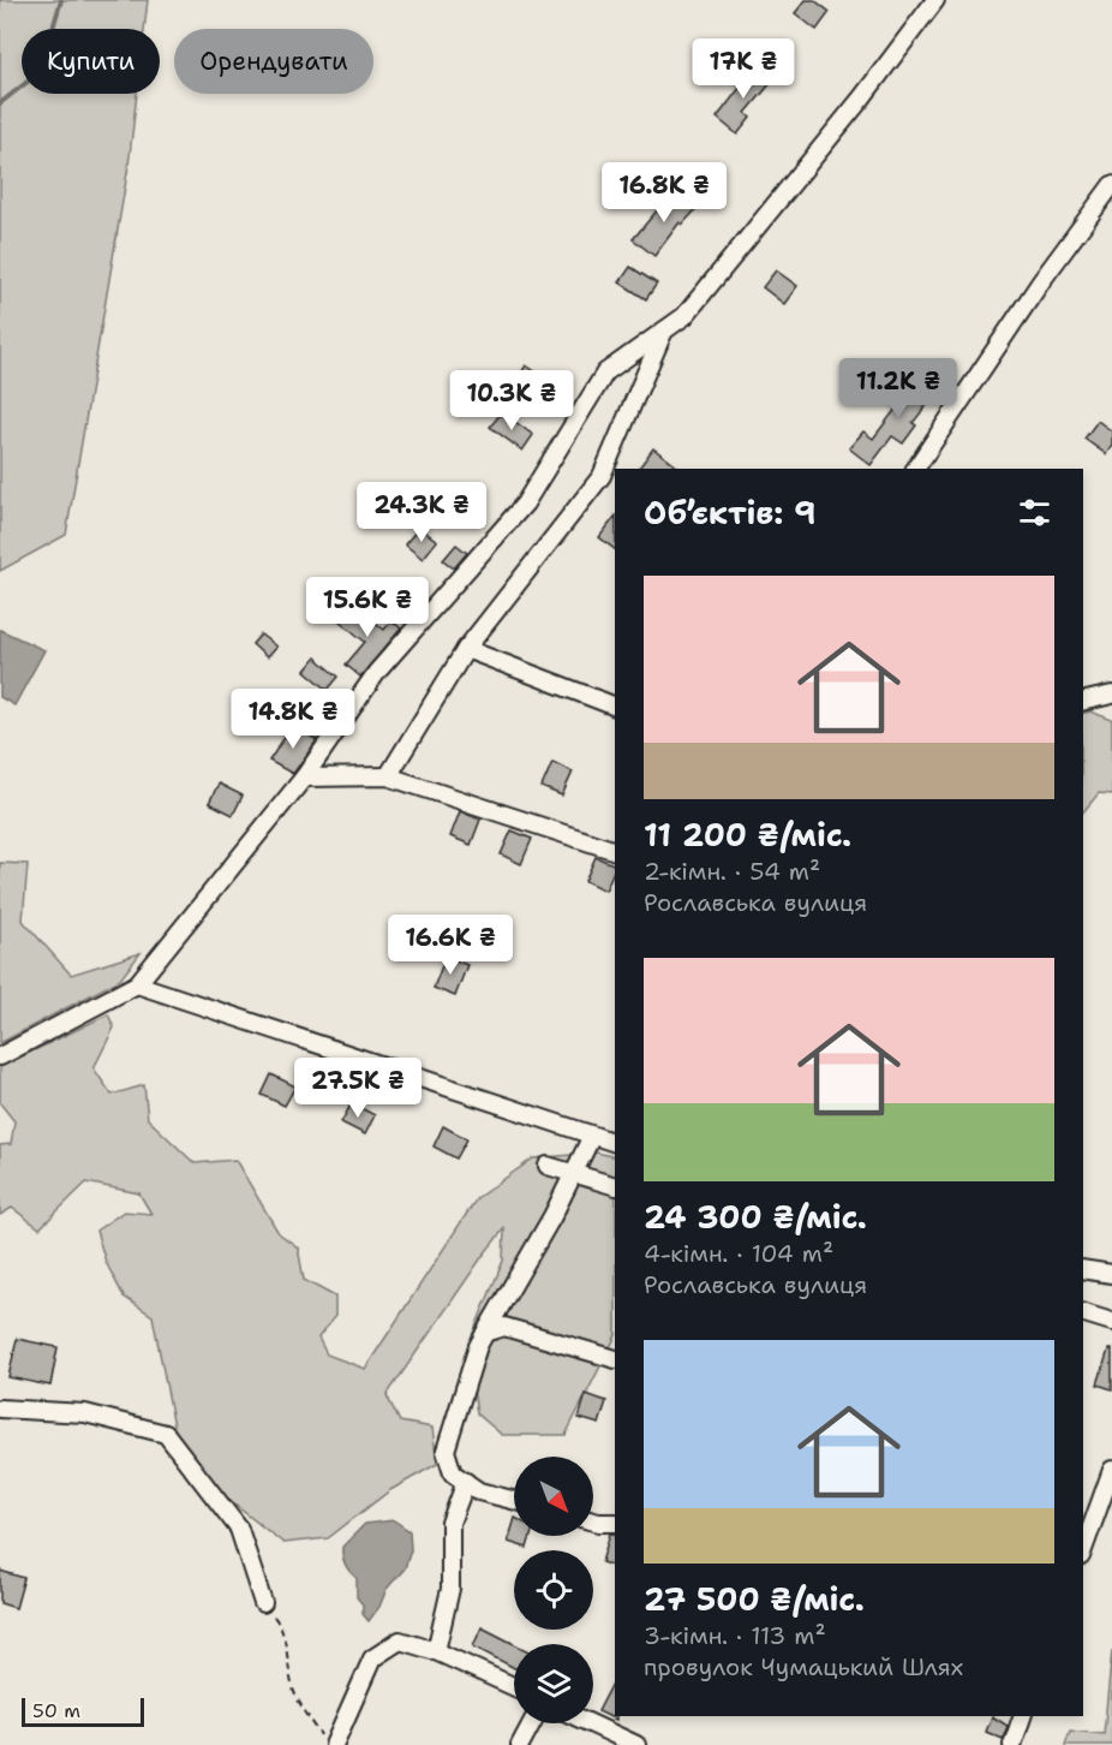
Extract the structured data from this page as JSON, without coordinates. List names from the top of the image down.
{
  "scale_bar": "50 m",
  "north": "bottom right",
  "page": {
    "chip": ["Купити", "Орендувати"],
    "price": [
      "17K ₴",
      "16.8K ₴",
      "11.2K ₴",
      "10.3K ₴",
      "24.3K ₴",
      "15.6K ₴",
      "14.8K ₴",
      "16.6K ₴",
      "27.5K ₴"
    ],
    "heading": "Об’єктів: 9",
    "list": [
      {
        "name": "11 200 ₴/міс.",
        "note": "2-кімн. · 54 m² · Рославська вулиця"
      },
      {
        "name": "24 300 ₴/міс.",
        "note": "4-кімн. · 104 m² · Рославська вулиця"
      },
      {
        "name": "27 500 ₴/міс.",
        "note": "3-кімн. · 113 m² · провулок Чумацький Шлях"
      }
    ],
    "scale": "50 m"
  }
}
